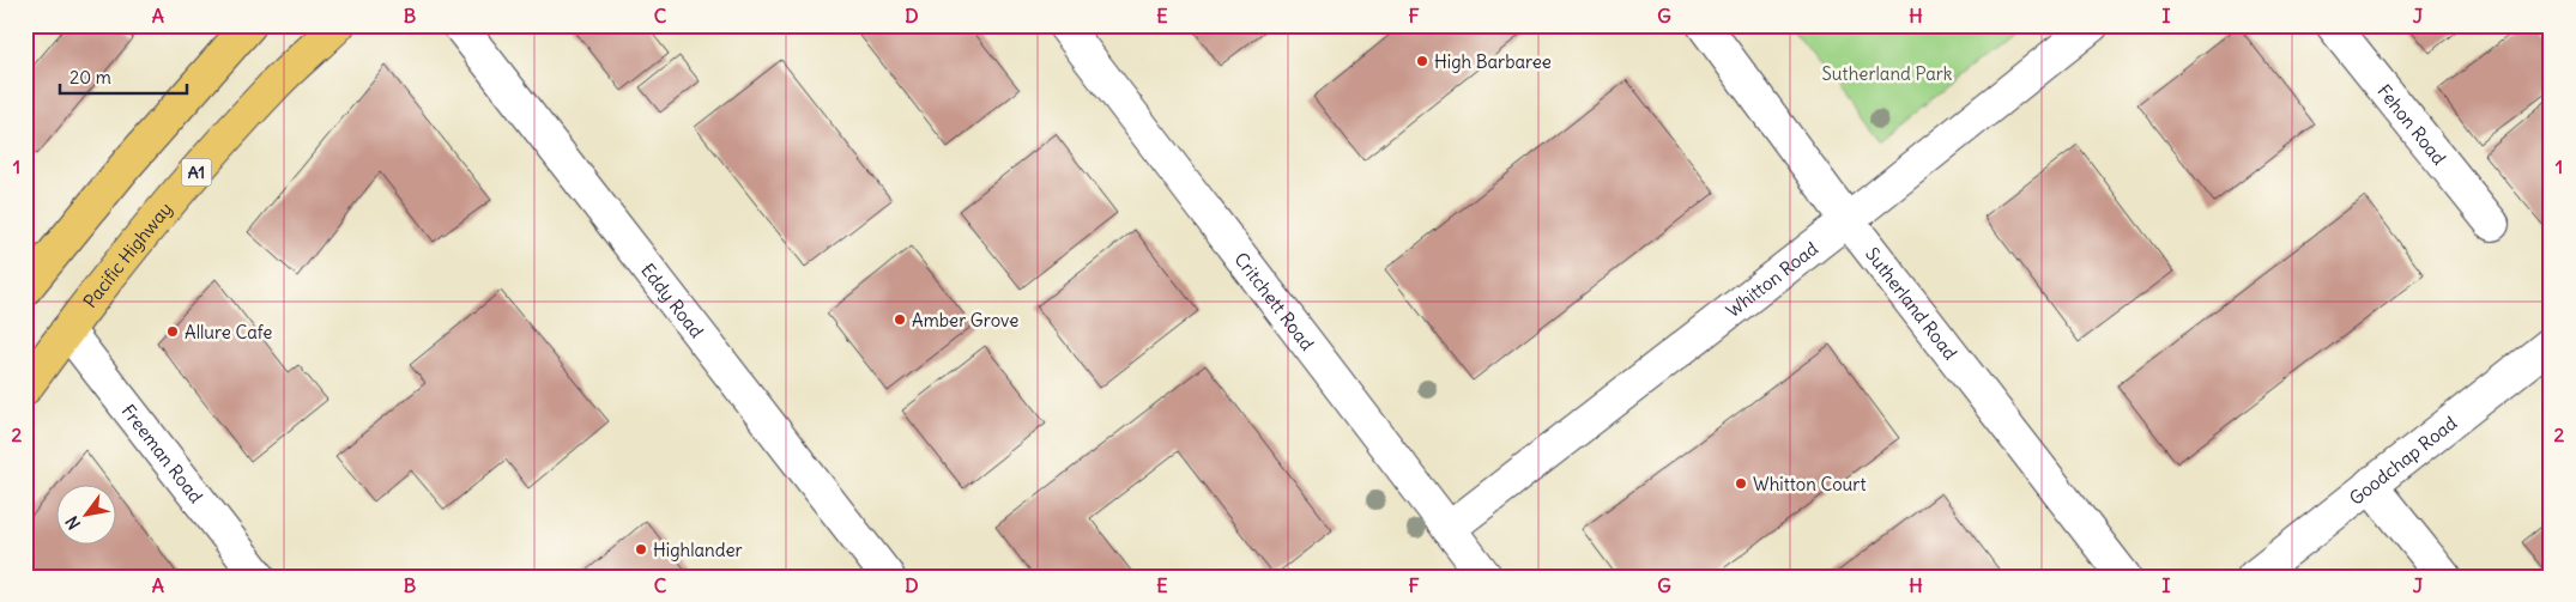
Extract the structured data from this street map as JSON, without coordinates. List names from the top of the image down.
{
  "streets": {
    "highway": ["A1", "Pacific Highway"],
    "street": [
      "Fehon Road",
      "Whitton Road",
      "Eddy Road",
      "Critchett Road",
      "Sutherland Road",
      "Freeman Road",
      "Goodchap Road"
    ]
  },
  "crossings": [
    ["Pacific Highway", "Freeman Road"],
    ["Whitton Road", "Critchett Road"],
    ["Whitton Road", "Sutherland Road"]
  ],
  "parks": ["Sutherland Park"],
  "places": [
    "High Barbaree",
    "Amber Grove",
    "Allure Cafe",
    "Whitton Court",
    "Highlander"
  ],
  "scale_bar": "20 m",
  "north": "bottom left",
  "grid": {
    "columns": [
      "A",
      "B",
      "C",
      "D",
      "E",
      "F",
      "G",
      "H",
      "I",
      "J"
    ],
    "rows": ["1", "2"]
  }
}
